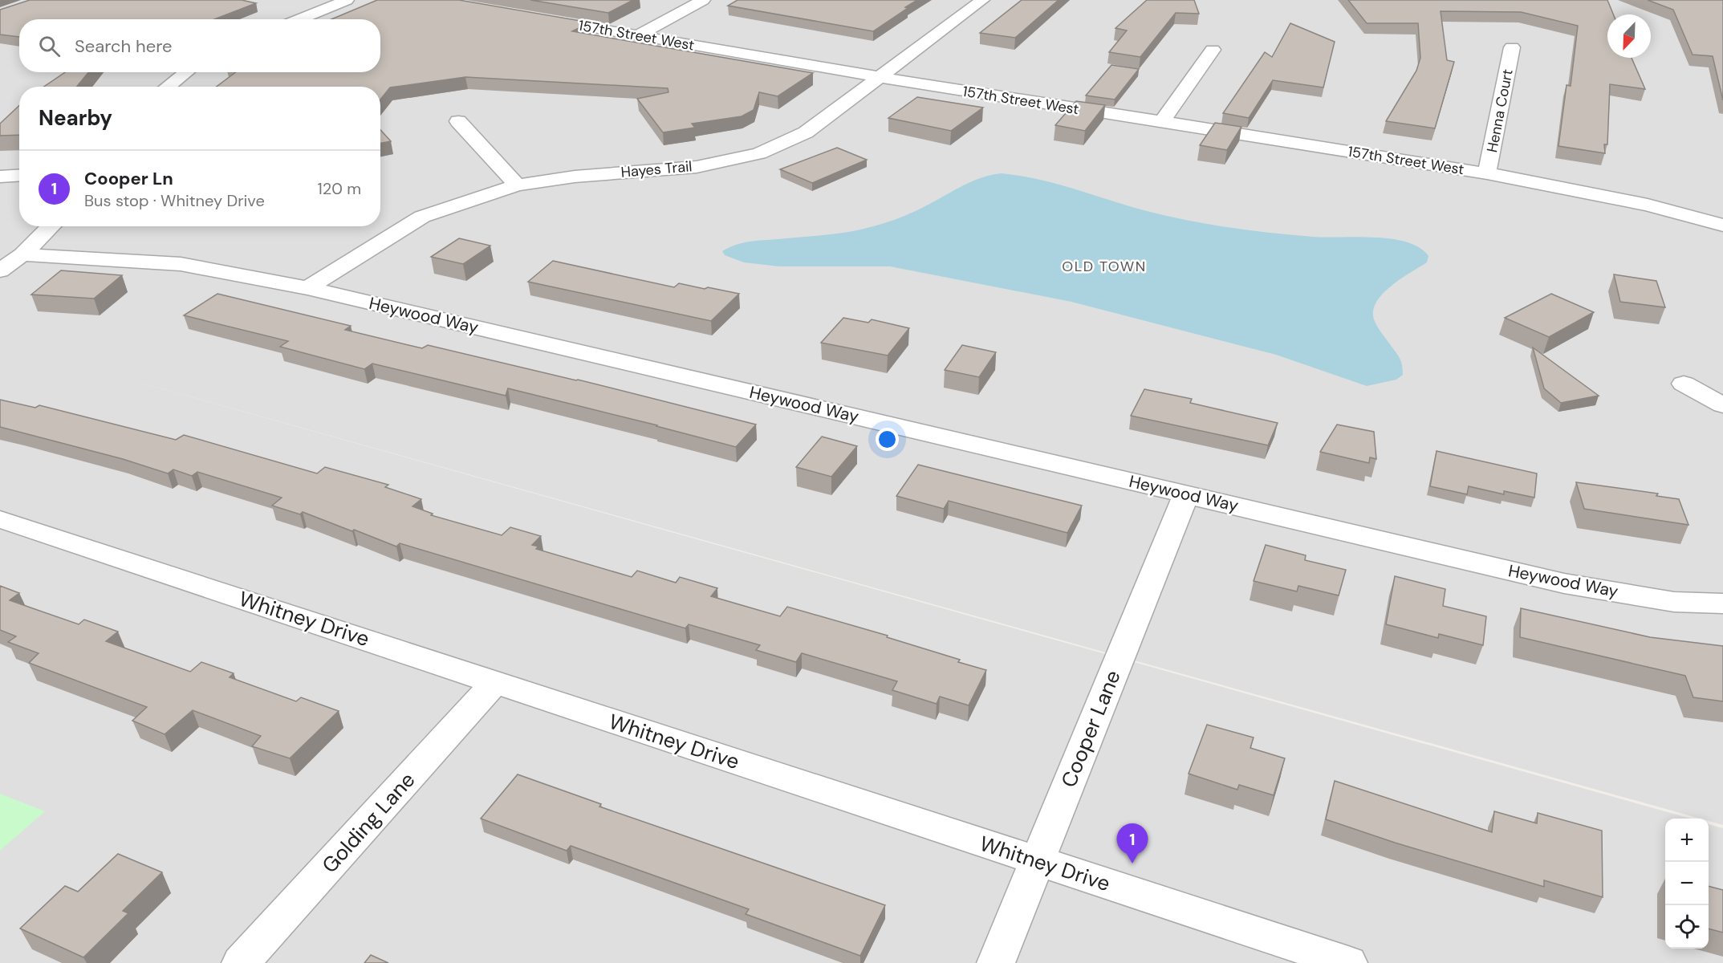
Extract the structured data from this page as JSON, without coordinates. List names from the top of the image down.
{
  "streets": {
    "street": [
      "157th Street West",
      "Henna Court",
      "Hayes Trail",
      "Heywood Way",
      "Whitney Drive",
      "Cooper Lane",
      "Golding Lane"
    ]
  },
  "crossings": [
    ["157th Street West", "Henna Court"],
    ["157th Street West", "Hayes Trail"],
    ["Hayes Trail", "Heywood Way"],
    ["Heywood Way", "Cooper Lane"],
    ["Whitney Drive", "Cooper Lane"],
    ["Whitney Drive", "Golding Lane"]
  ],
  "districts": ["OLD TOWN"],
  "north": "bottom left",
  "page": {
    "search": "Search here",
    "heading": "Nearby",
    "list": [
      {
        "mark": "1",
        "name": "Cooper Ln",
        "note": "Bus stop · Whitney Drive",
        "value": "120 m"
      }
    ],
    "map_buttons": ["+", "−"],
    "pins": "1"
  }
}
